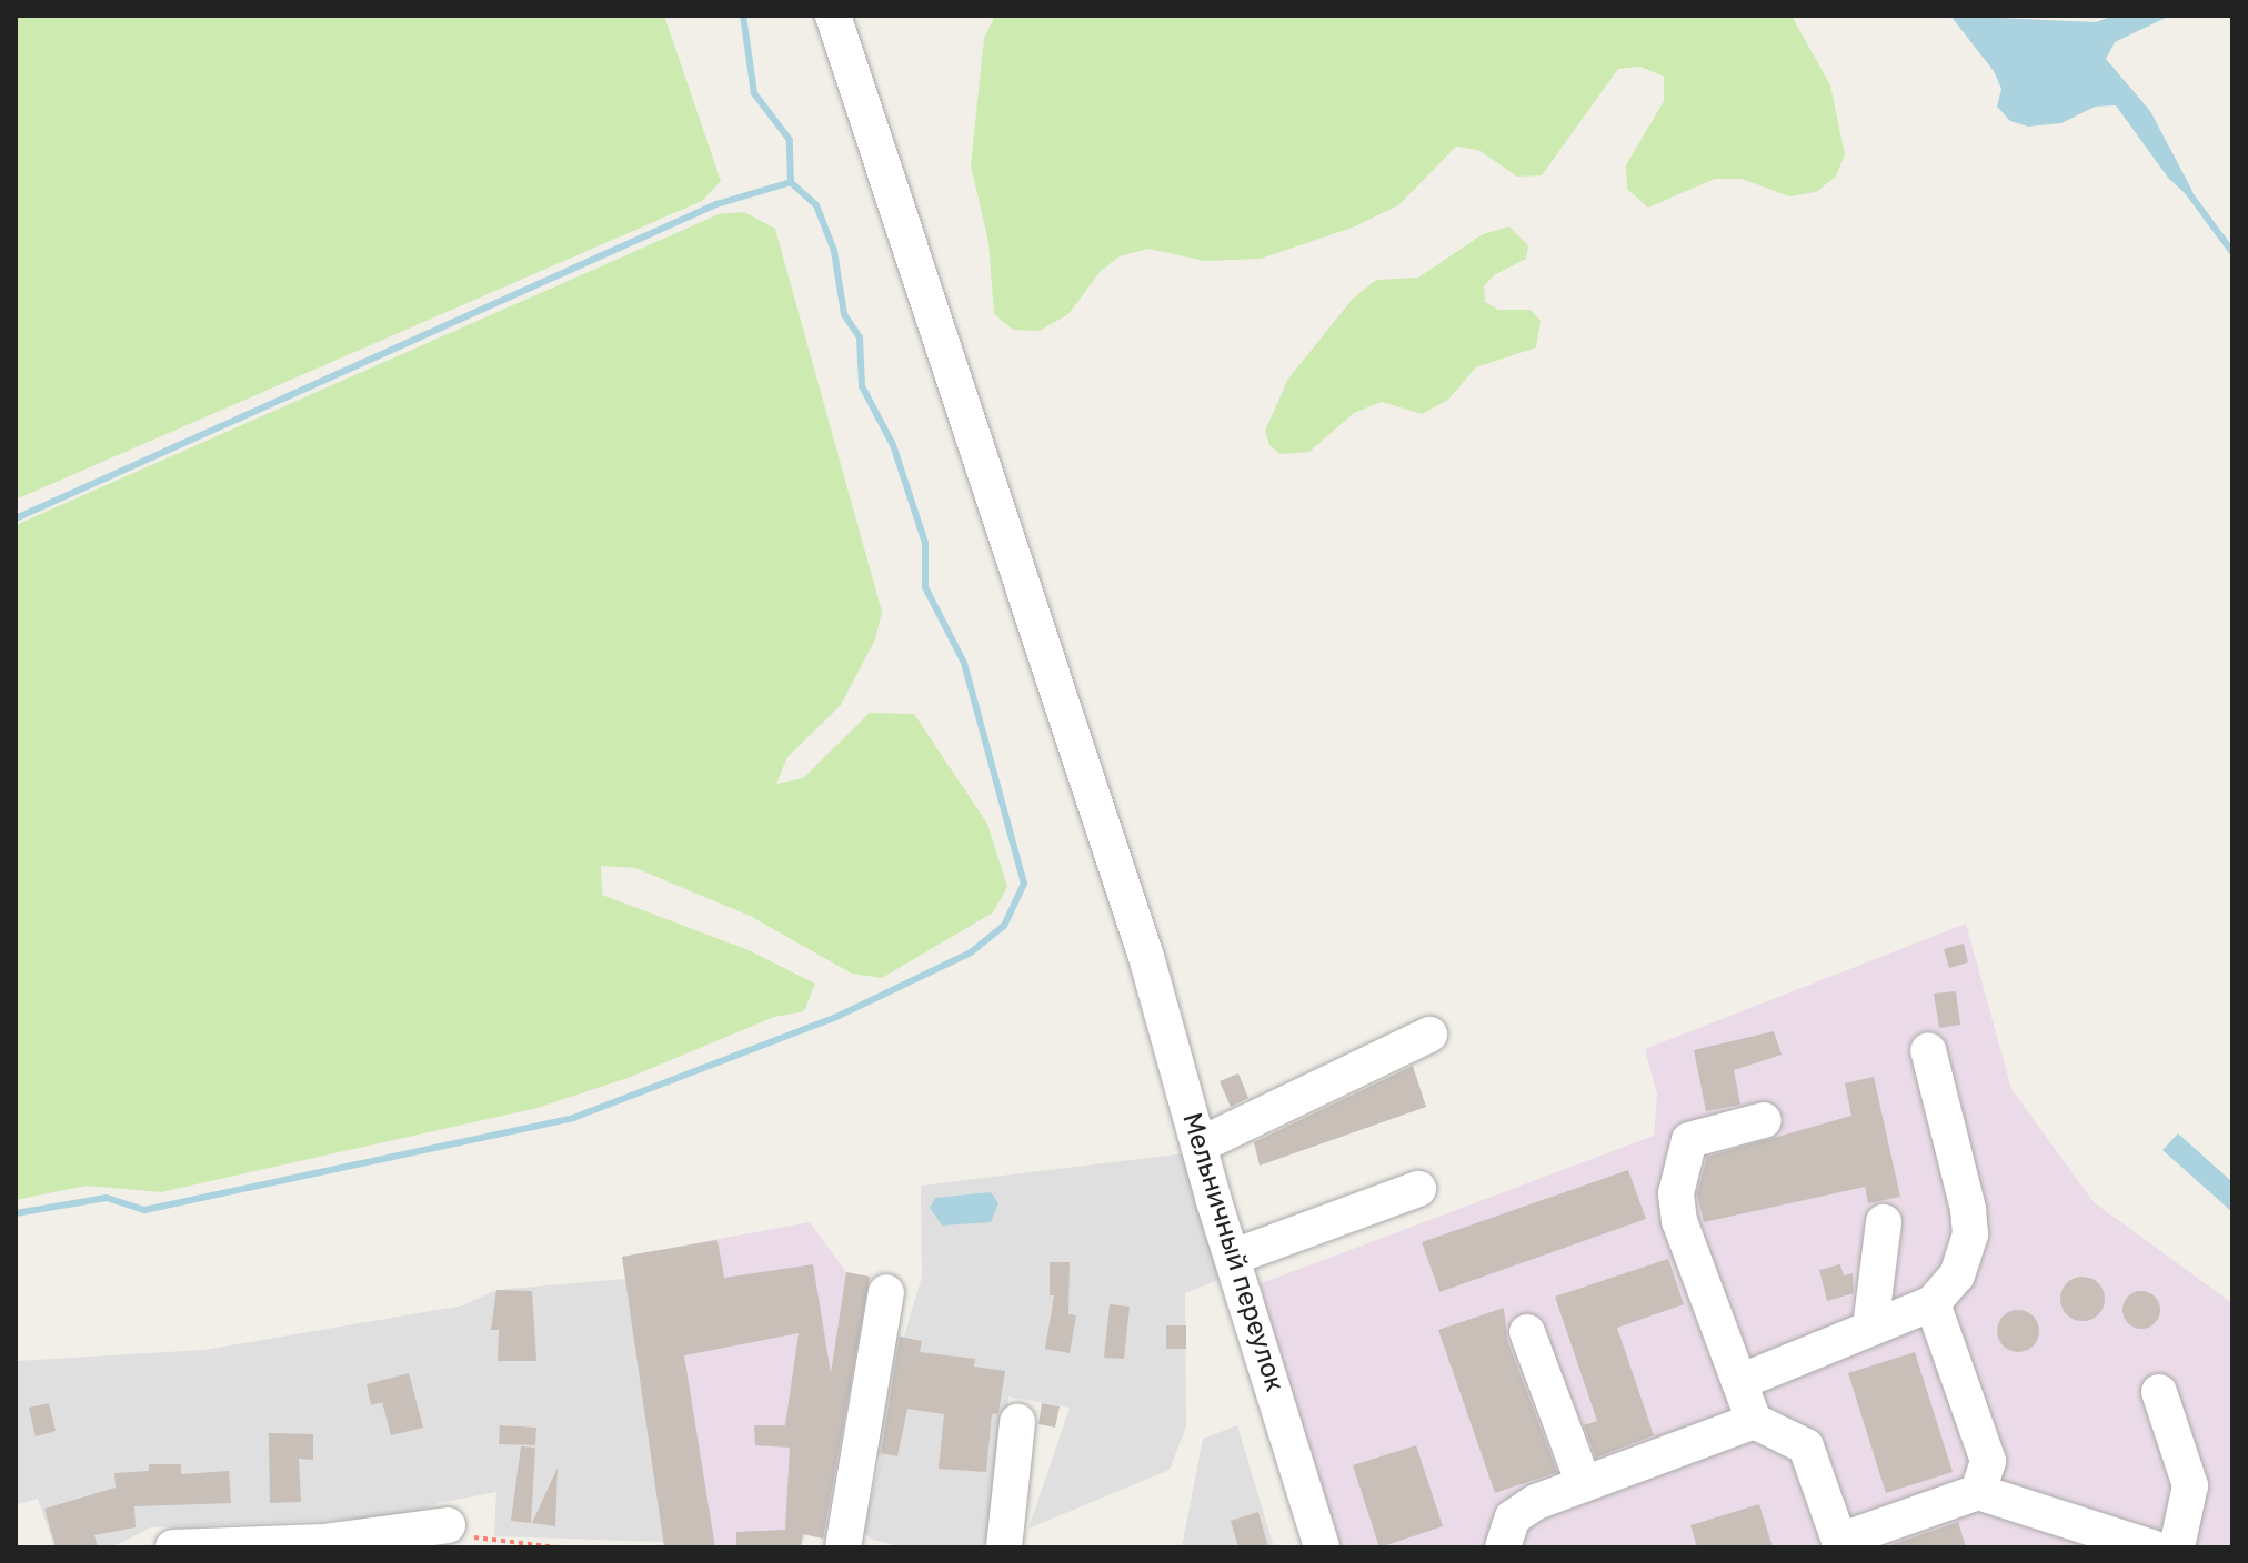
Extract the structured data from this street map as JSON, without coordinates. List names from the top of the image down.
{
  "streets": {
    "street": ["Мельничный переулок"]
  }
}
